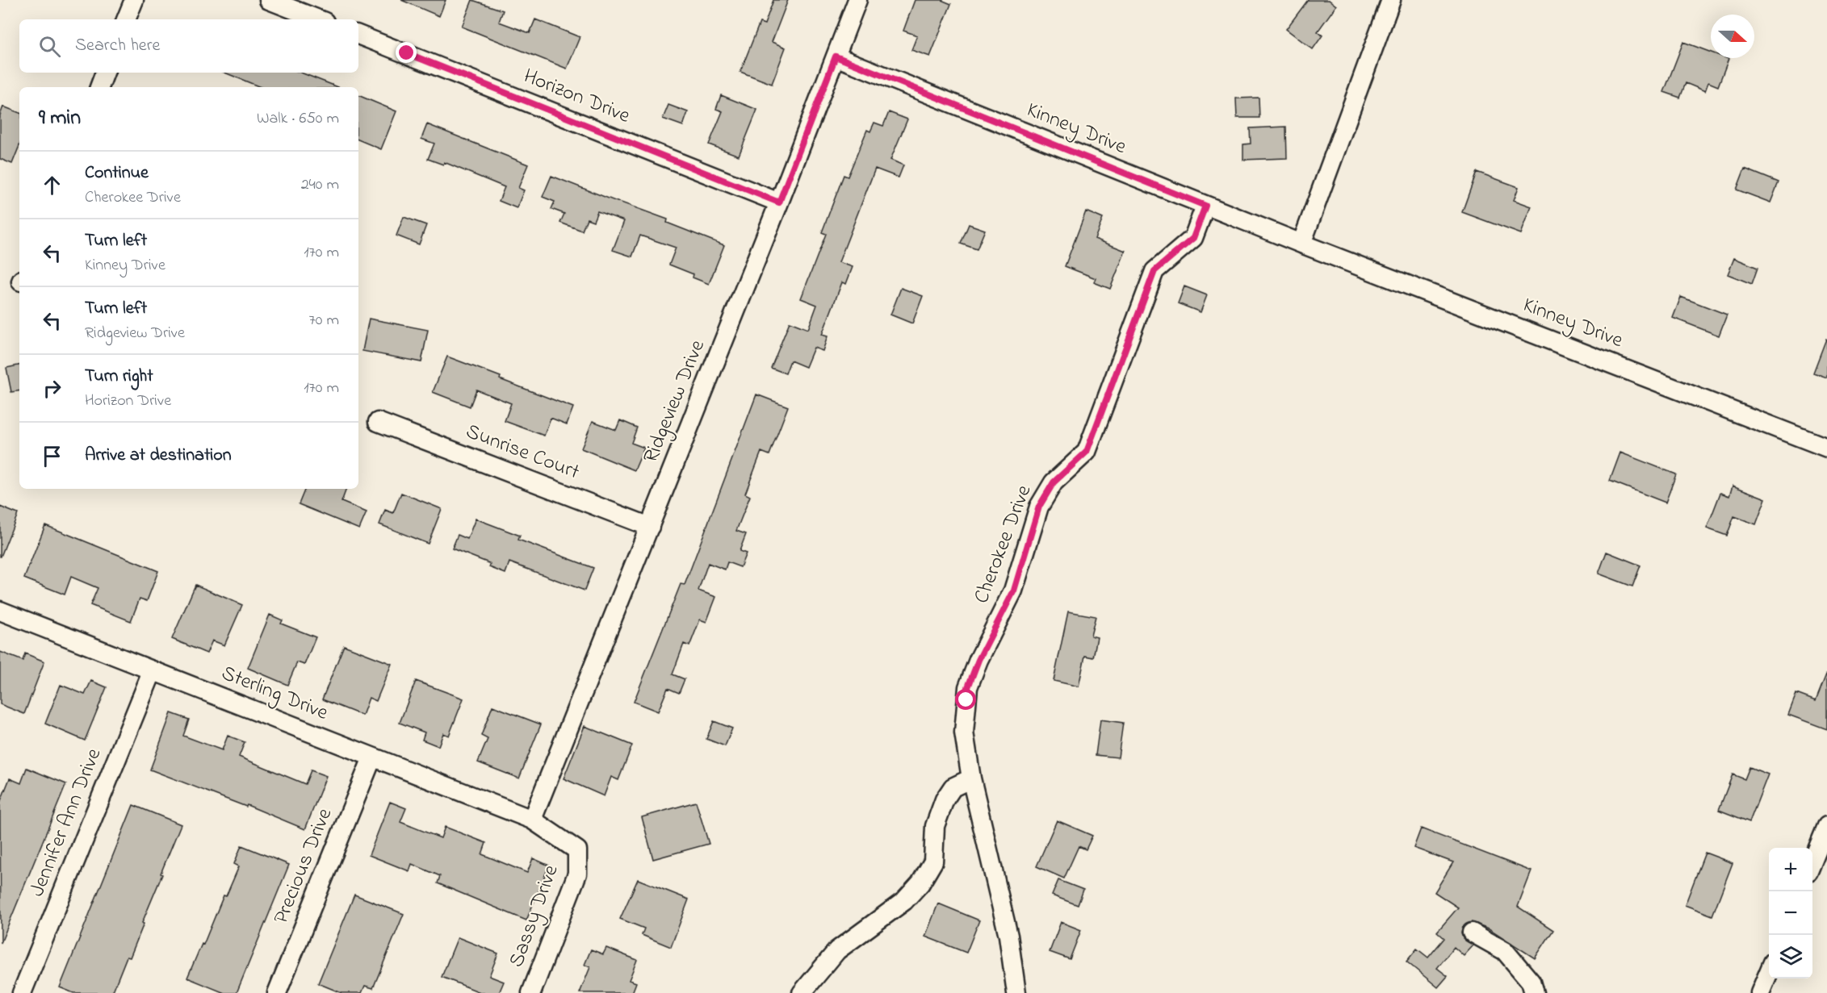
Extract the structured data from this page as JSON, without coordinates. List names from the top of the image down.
{
  "streets": {
    "street": [
      "Horizon Drive",
      "Kinney Drive",
      "Ridgeview Drive",
      "Sunrise Court",
      "Cherokee Drive",
      "Sterling Drive",
      "Jennifer Ann Drive",
      "Precious Drive",
      "Sassy Drive"
    ]
  },
  "crossings": [
    ["Horizon Drive", "Ridgeview Drive"],
    ["Kinney Drive", "Ridgeview Drive"],
    ["Kinney Drive", "Cherokee Drive"],
    ["Ridgeview Drive", "Sunrise Court"],
    ["Ridgeview Drive", "Sterling Drive"],
    ["Ridgeview Drive", "Sassy Drive"],
    ["Sterling Drive", "Jennifer Ann Drive"],
    ["Sterling Drive", "Precious Drive"],
    ["Sterling Drive", "Sassy Drive"]
  ],
  "north": "right",
  "page": {
    "search": "Search here",
    "heading": ["9 min", "Walk · 650 m"],
    "list": [
      ["Continue", "Cherokee Drive", "240 m"],
      ["Turn left", "Kinney Drive", "170 m"],
      ["Turn left", "Ridgeview Drive", "70 m"],
      ["Turn right", "Horizon Drive", "170 m"],
      "Arrive at destination"
    ],
    "map_buttons": ["+", "−"]
  }
}
